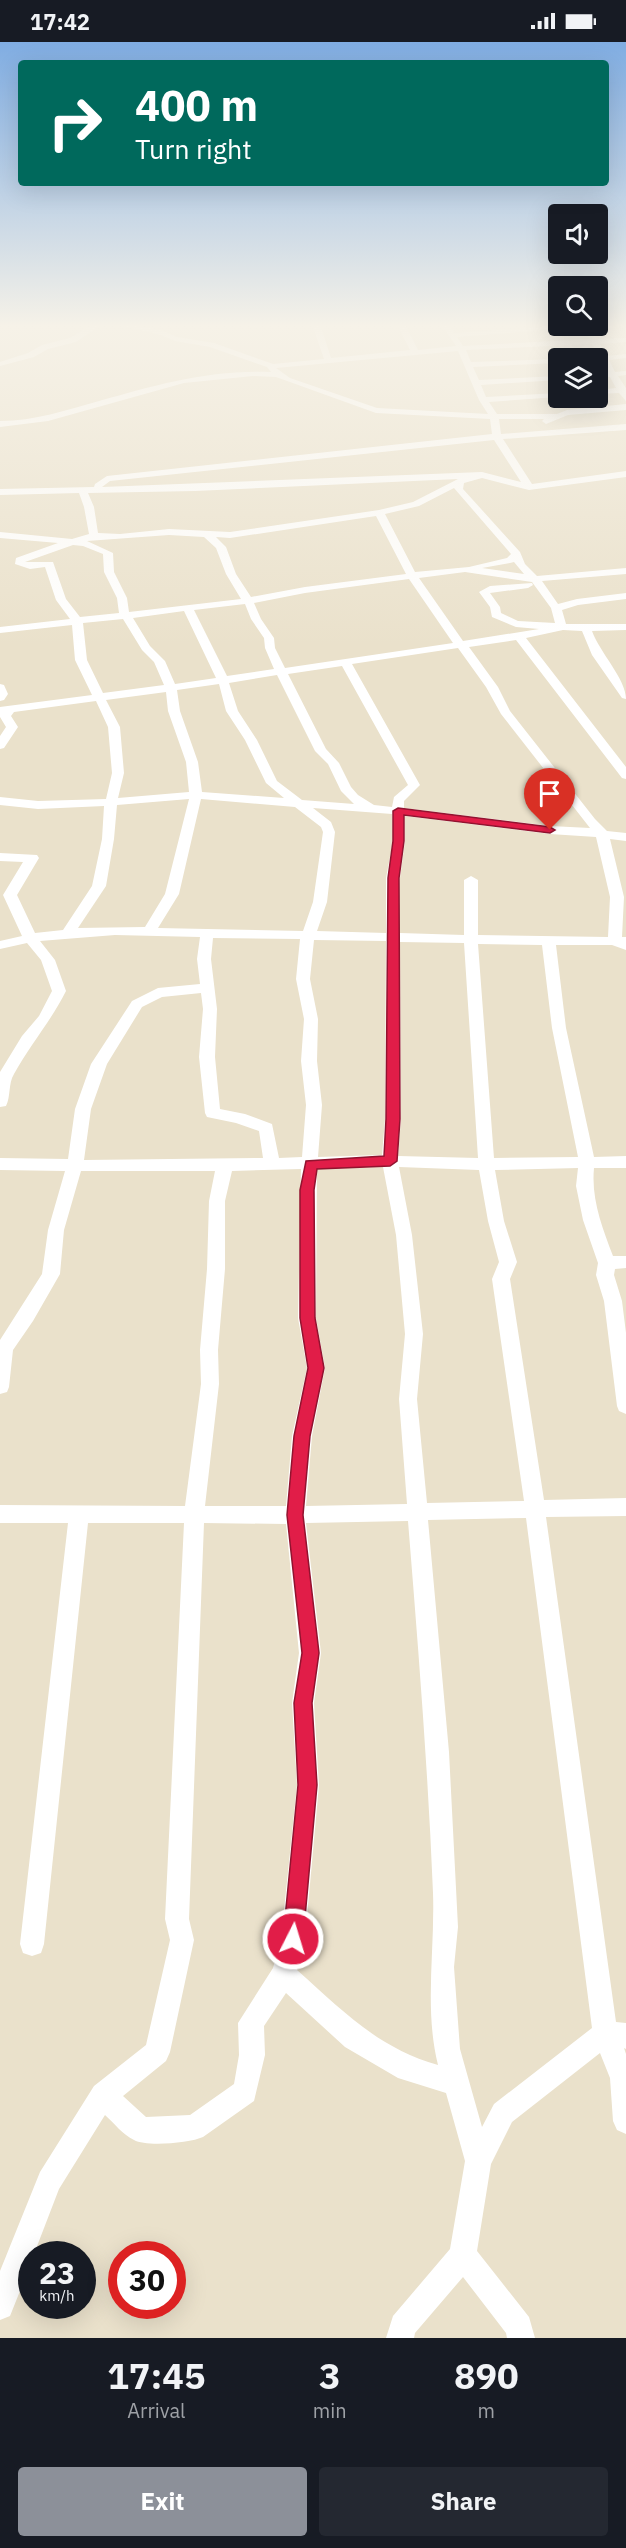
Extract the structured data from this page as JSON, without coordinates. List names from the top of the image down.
{
  "page": {
    "status": "17:42",
    "turn": ["400 m", "Turn right"],
    "speed": "23 km/h",
    "limit": "30",
    "eta": [
      "17:45",
      "Arrival",
      "3",
      "min",
      "890",
      "m"
    ],
    "buttons": ["Exit", "Share"]
  }
}
